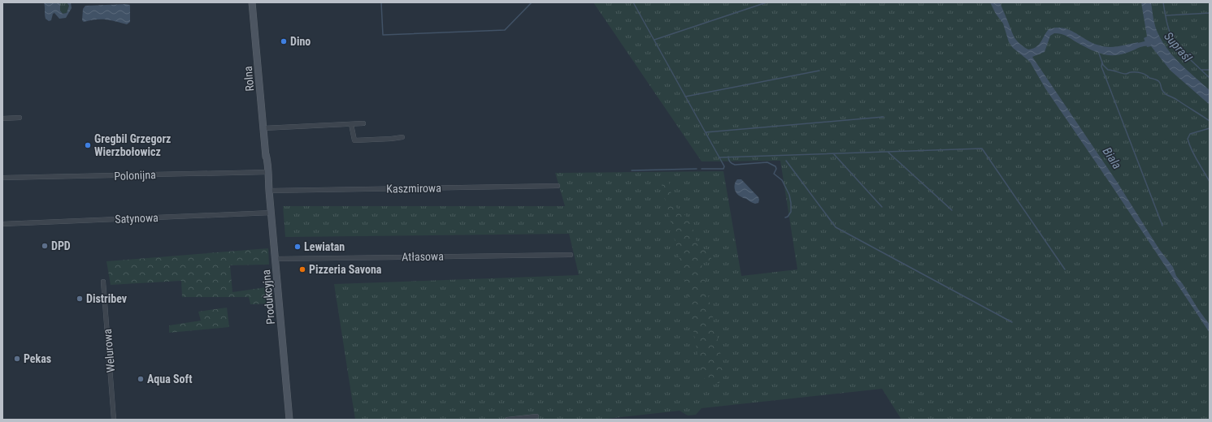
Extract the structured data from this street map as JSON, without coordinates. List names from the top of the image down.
{
  "streets": {
    "street": [
      "Rolna",
      "Polonijna",
      "Kaszmirowa",
      "Satynowa",
      "Atłasowa",
      "Produkcyjna",
      "Welurowa"
    ]
  },
  "crossings": [
    ["Rolna", "Polonijna"],
    ["Rolna", "Produkcyjna"],
    ["Polonijna", "Produkcyjna"],
    ["Kaszmirowa", "Produkcyjna"],
    ["Satynowa", "Produkcyjna"],
    ["Atłasowa", "Produkcyjna"]
  ],
  "water": ["Supraśl", "Biala"],
  "places": [
    "Dino",
    "Gregbil Grzegorz Wierzbołowicz",
    "DPD",
    "Lewiatan",
    "Pizzeria Savona",
    "Distribev",
    "Pekas",
    "Aqua Soft"
  ]
}
